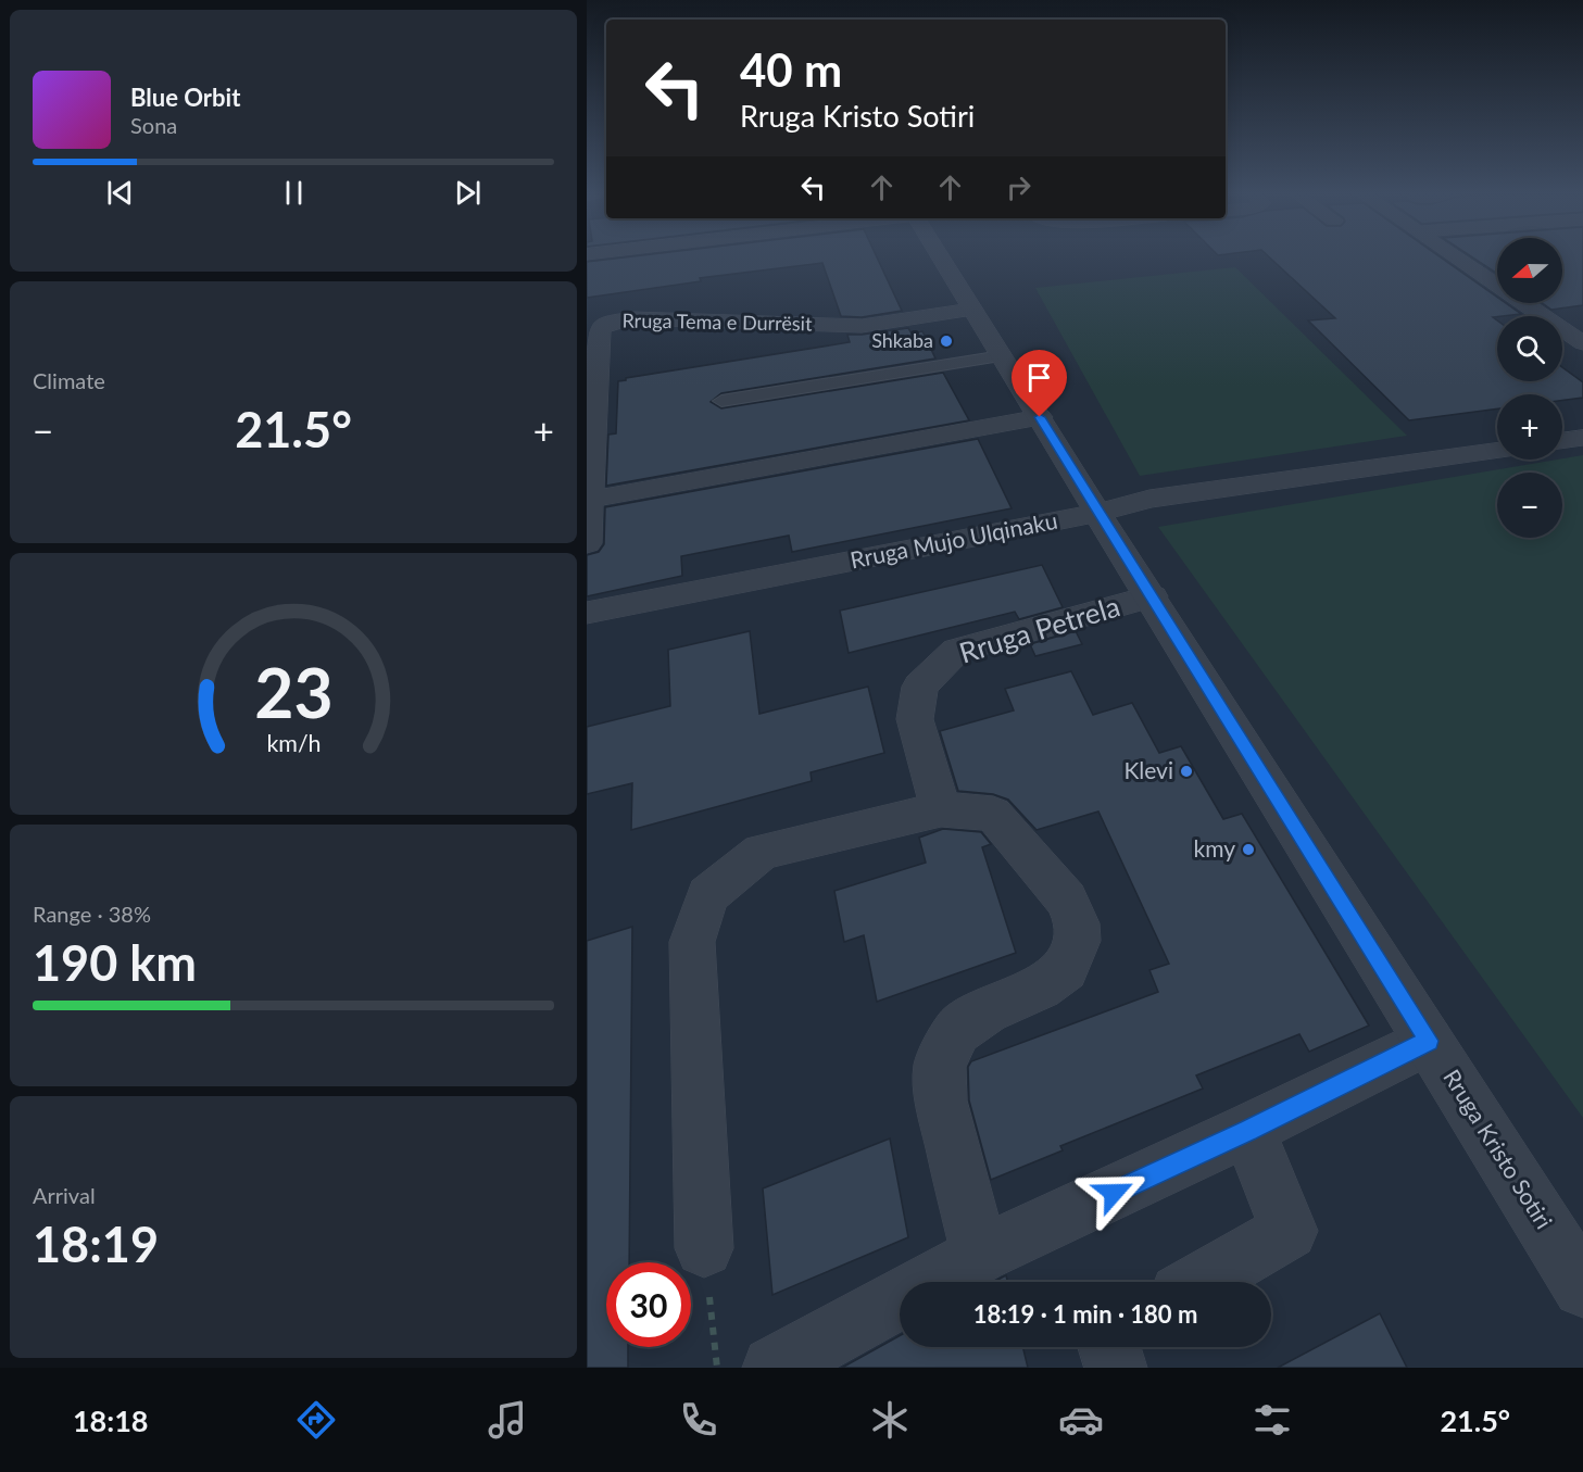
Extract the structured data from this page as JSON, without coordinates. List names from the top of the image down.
{
  "streets": {
    "street": [
      "Rruga Tema e Durrësit",
      "Rruga Mujo Ulqinaku",
      "Rruga Petrela",
      "Rruga Kristo Sotiri"
    ]
  },
  "crossings": [
    ["Rruga Tema e Durrësit", "Rruga Kristo Sotiri"],
    ["Rruga Mujo Ulqinaku", "Rruga Kristo Sotiri"],
    ["Rruga Petrela", "Rruga Kristo Sotiri"]
  ],
  "places": ["Shkaba", "Klevi", "kmy"],
  "north": "left",
  "page": {
    "turn": ["40 m", "Rruga Kristo Sotiri"],
    "song": ["Blue Orbit", "Sona"],
    "map_buttons": ["+", "−"],
    "tile": [
      "Climate",
      ["Range · 38%", "190 km"],
      ["Arrival", "18:19"]
    ],
    "heat": ["−", "21.5°", "+"],
    "limit": "30",
    "trip": "18:19 · 1 min · 180 m",
    "tabs": ["18:18", "21.5°"],
    "gauge": ["23", "km/h"]
  }
}
